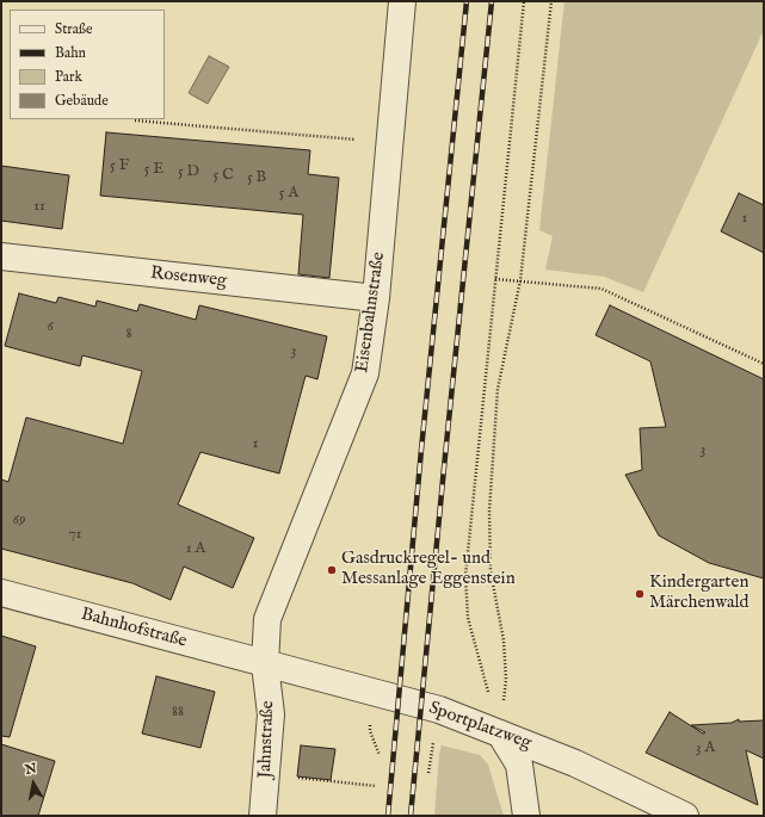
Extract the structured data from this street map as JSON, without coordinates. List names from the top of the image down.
{
  "streets": {
    "street": [
      "Rosenweg",
      "Eisenbahnstraße",
      "Bahnhofstraße",
      "Sportplatzweg",
      "Jahnstraße"
    ]
  },
  "crossings": [
    ["Rosenweg", "Eisenbahnstraße"],
    ["Eisenbahnstraße", "Bahnhofstraße"],
    ["Eisenbahnstraße", "Sportplatzweg"],
    ["Eisenbahnstraße", "Jahnstraße"],
    ["Bahnhofstraße", "Sportplatzweg"],
    ["Bahnhofstraße", "Jahnstraße"],
    ["Sportplatzweg", "Jahnstraße"]
  ],
  "places": ["Gasdruckregel- und Messanlage Eggenstein", "Kindergarten Märchenwald"],
  "house_numbers": [
    "5 F",
    "5 E",
    "5 D",
    "5 C",
    "5 B",
    "5 A",
    "11",
    "1",
    "6",
    "8",
    "3",
    "1",
    "3",
    "69",
    "71",
    "1 A",
    "88",
    "3 A"
  ],
  "legend": [
    "Straße",
    "Bahn",
    "Park",
    "Gebäude"
  ],
  "north": "top"
}
